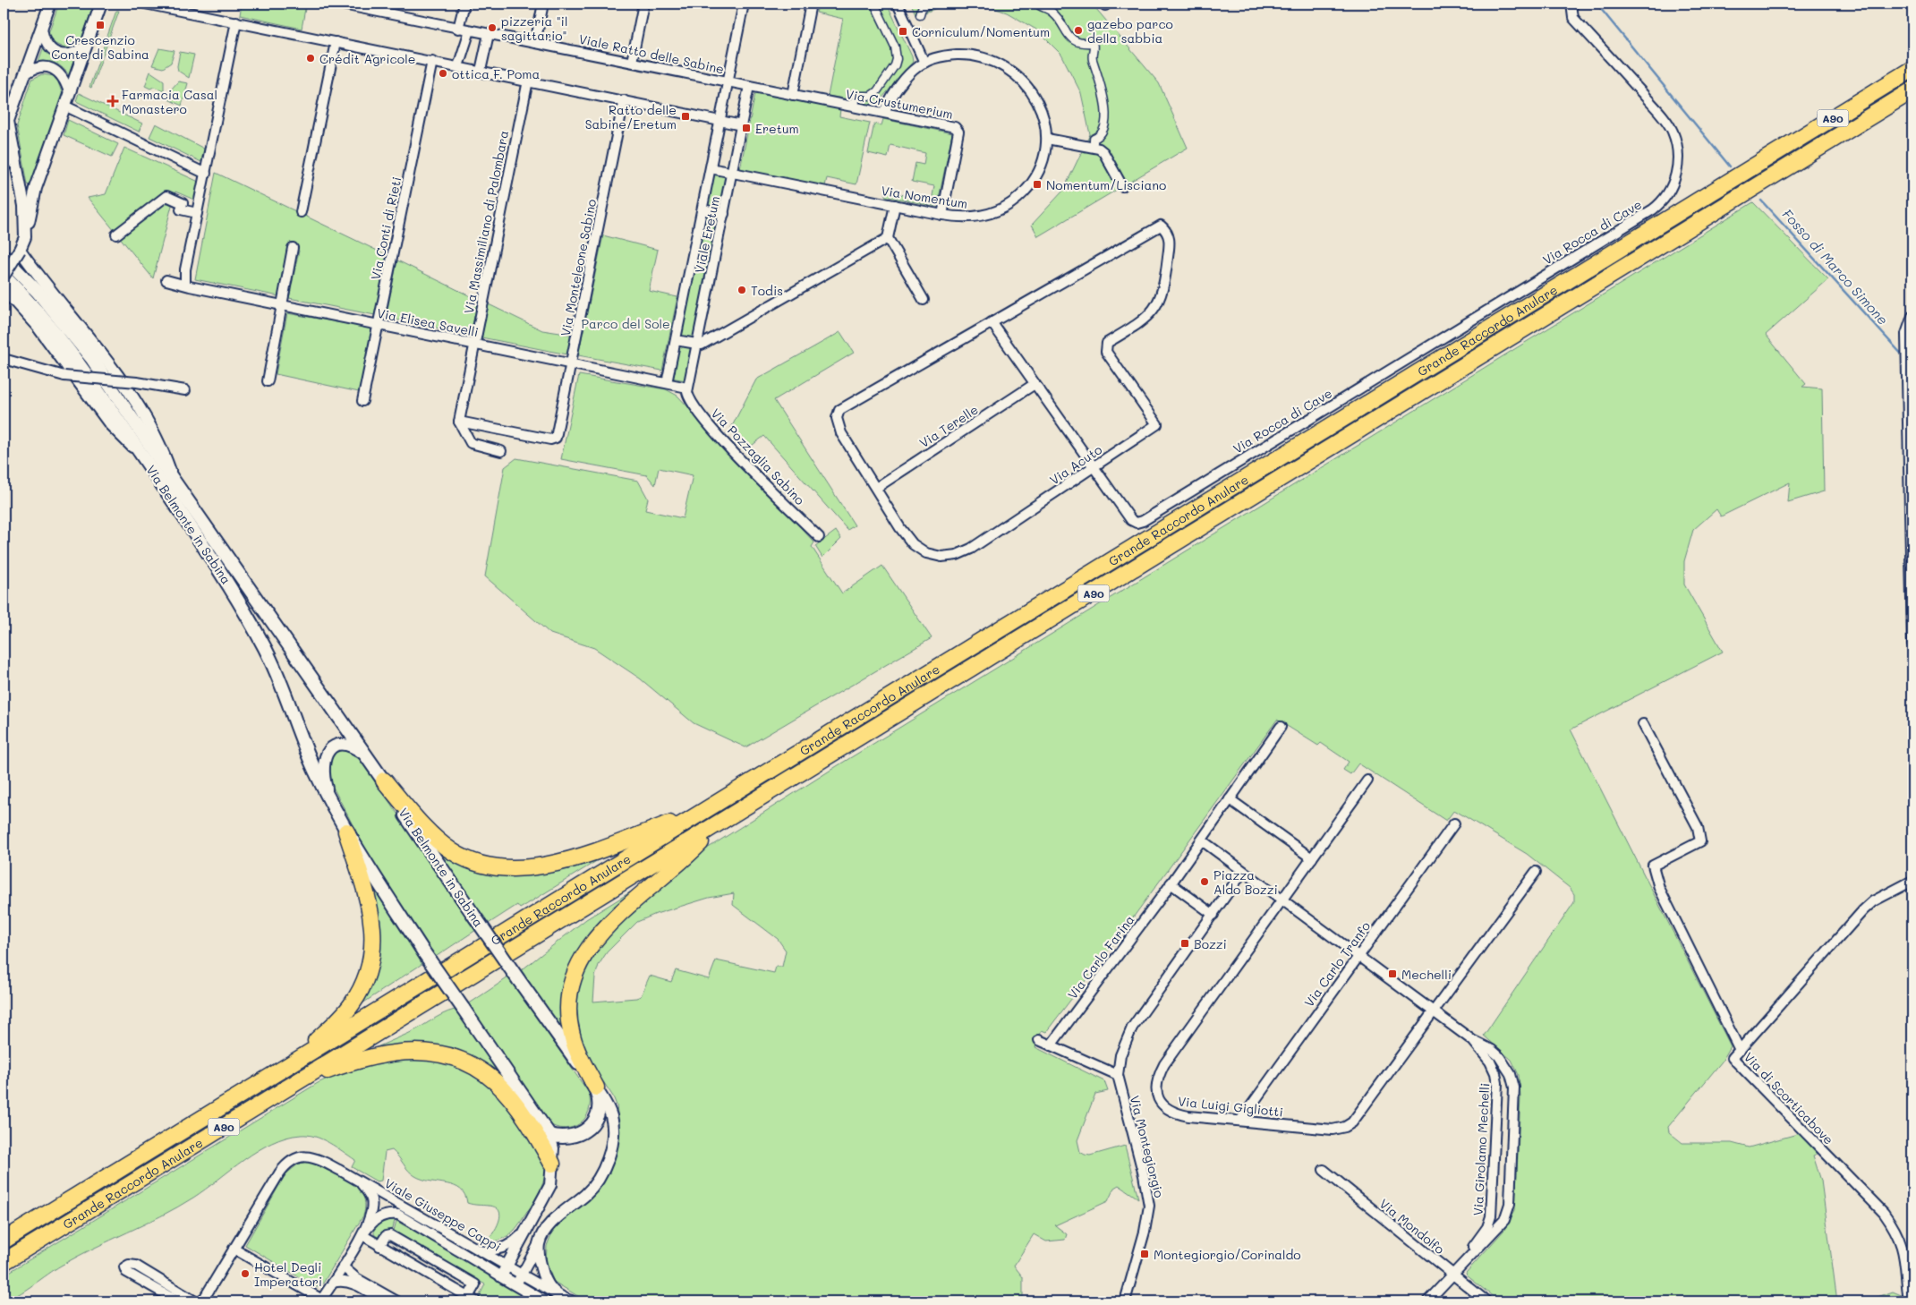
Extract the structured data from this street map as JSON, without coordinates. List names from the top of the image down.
{
  "streets": {
    "highway": ["A90", "Grande Raccordo Anulare"],
    "main road": ["Via Belmonte in Sabina"],
    "street": [
      "Viale Ratto delle Sabine",
      "Via Crustumerium",
      "Via Nomentum",
      "Via Massimiliano di Palombara",
      "Via Conti di Rieti",
      "Via Rocca di Cave",
      "Viale Eretum",
      "Via Monteleone Sabino",
      "Via Elisea Savelli",
      "Via Terelle",
      "Via Pozzaglia Sabino",
      "Via Acuto",
      "Via Carlo Farina",
      "Via Carlo Tranfo",
      "Via di Scorticabove",
      "Via Luigi Gigliotti",
      "Via Montegiorgio",
      "Via Girolamo Mechelli",
      "Viale Giuseppe Cappi",
      "Via Mondolfo"
    ]
  },
  "crossings": [
    ["Viale Ratto delle Sabine", "Via Crustumerium"],
    ["Viale Ratto delle Sabine", "Viale Eretum"],
    ["Via Crustumerium", "Via Nomentum"],
    ["Via Crustumerium", "Viale Eretum"],
    ["Via Nomentum", "Viale Eretum"],
    ["Via Massimiliano di Palombara", "Via Monteleone Sabino"],
    ["Via Massimiliano di Palombara", "Via Elisea Savelli"],
    ["Via Conti di Rieti", "Via Elisea Savelli"],
    ["Via Rocca di Cave", "Via Terelle"],
    ["Via Rocca di Cave", "Via Acuto"],
    ["Viale Eretum", "Via Elisea Savelli"],
    ["Viale Eretum", "Via Pozzaglia Sabino"],
    ["Via Monteleone Sabino", "Via Elisea Savelli"],
    ["Via Elisea Savelli", "Via Pozzaglia Sabino"],
    ["Via Terelle", "Via Acuto"],
    ["Via Belmonte in Sabina", "Viale Giuseppe Cappi"],
    ["Via Carlo Tranfo", "Via Luigi Gigliotti"],
    ["Via Carlo Tranfo", "Via Girolamo Mechelli"],
    ["Via Luigi Gigliotti", "Via Girolamo Mechelli"],
    ["Via Girolamo Mechelli", "Via Mondolfo"]
  ],
  "water": ["Fosso di Marco Simone"],
  "parks": ["Parco del Sole"],
  "places": {
    "transit": [
      "Crescenzio Conte di Sabina",
      "Corniculum/Nomentum",
      "Ratto delle Sabine/Eretum",
      "Eretum",
      "Nomentum/Lisciano",
      "Bozzi",
      "Mechelli",
      "Montegiorgio/Corinaldo"
    ],
    "other": [
      "pizzeria \"il sagittario\"",
      "gazebo parco della sabbia",
      "Crédit Agricole",
      "ottica F. Poma",
      "Todis",
      "Piazza Aldo Bozzi",
      "Hotel Degli Imperatori"
    ],
    "health": ["Farmacia Casal Monastero"]
  }
}
